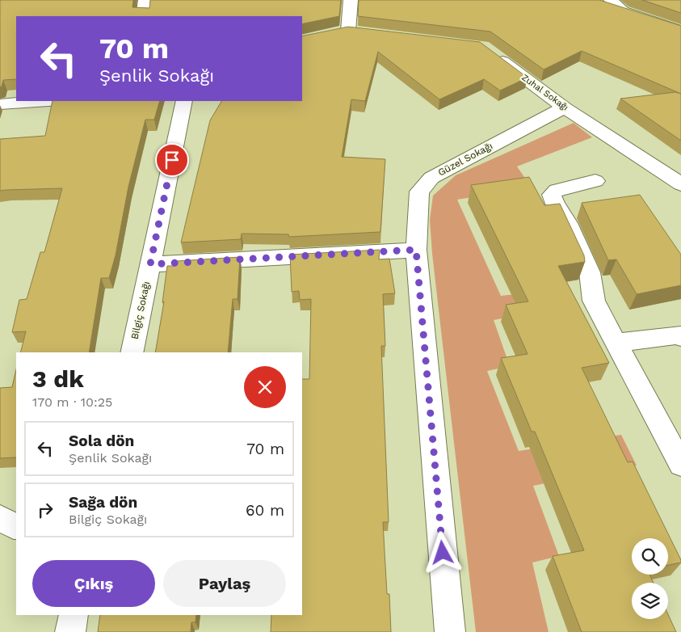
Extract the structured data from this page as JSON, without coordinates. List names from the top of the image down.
{
  "streets": {
    "street": ["Zuhal Sokağı", "Güzel Sokağı", "Bilgiç Sokağı"]
  },
  "crossings": [
    ["Zuhal Sokağı", "Güzel Sokağı"]
  ],
  "page": {
    "turn": ["70 m", "Şenlik Sokağı"],
    "heading": ["3 dk", "170 m · 10:25"],
    "list": [
      {
        "name": "Sola dön",
        "note": "Şenlik Sokağı",
        "value": "70 m"
      },
      {
        "name": "Sağa dön",
        "note": "Bilgiç Sokağı",
        "value": "60 m"
      }
    ],
    "buttons": ["Çıkış", "Paylaş"]
  }
}
